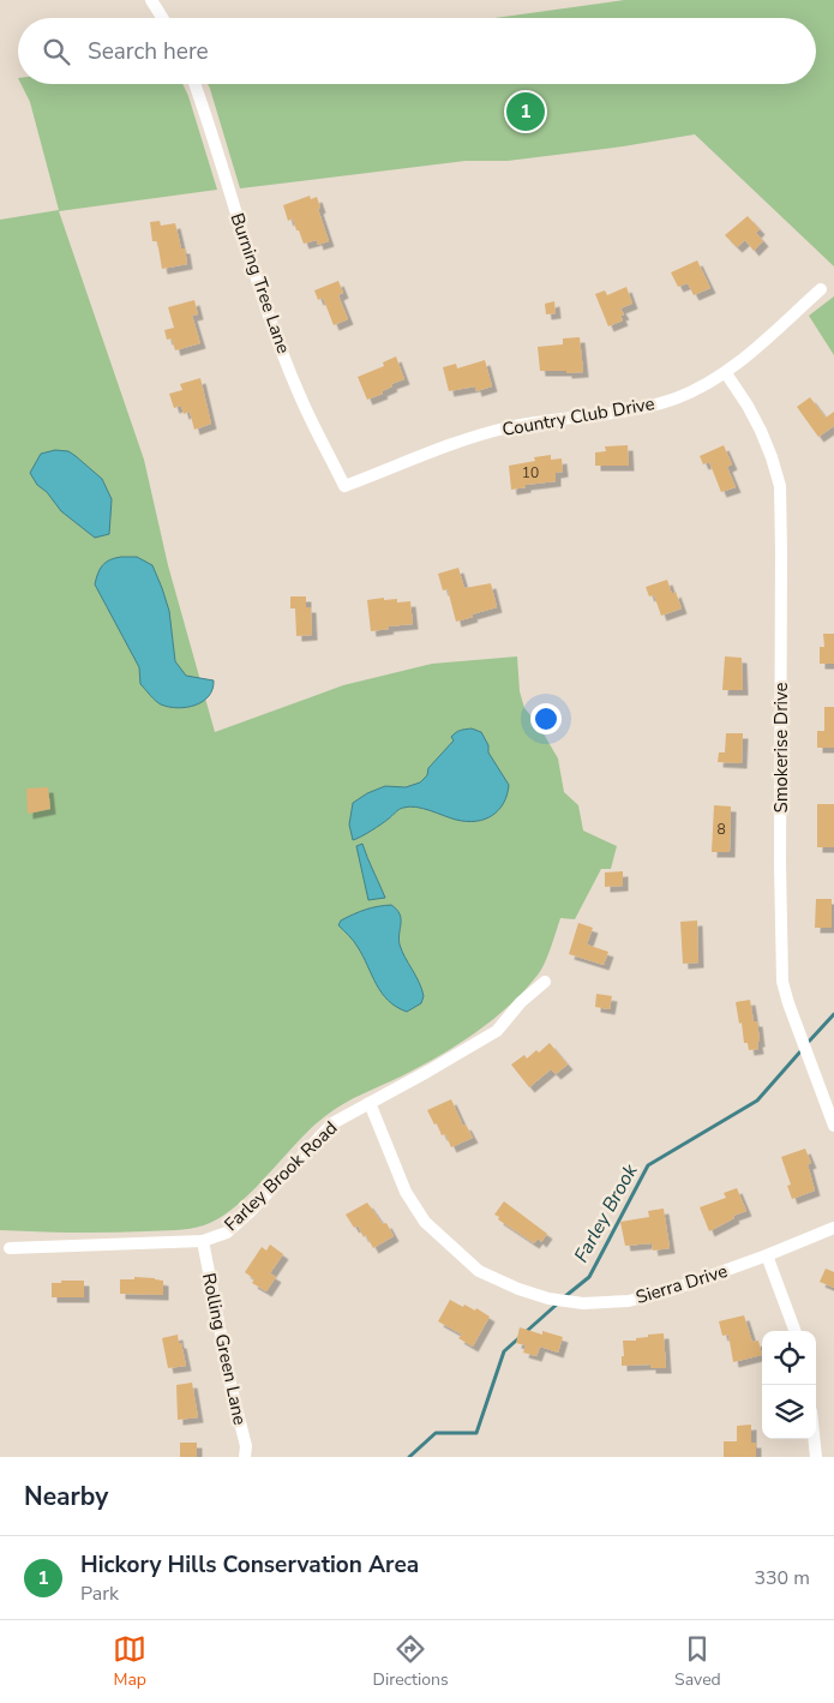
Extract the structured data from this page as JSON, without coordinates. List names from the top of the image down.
{
  "streets": {
    "street": [
      "Burning Tree Lane",
      "Country Club Drive",
      "Smokerise Drive",
      "Farley Brook Road",
      "Sierra Drive",
      "Rolling Green Lane"
    ]
  },
  "crossings": [
    ["Burning Tree Lane", "Country Club Drive"],
    ["Country Club Drive", "Smokerise Drive"],
    ["Farley Brook Road", "Sierra Drive"],
    ["Farley Brook Road", "Rolling Green Lane"]
  ],
  "water": ["Farley Brook"],
  "house_numbers": ["10", "8"],
  "page": {
    "search": "Search here",
    "pins": "1",
    "heading": "Nearby",
    "list": [
      {
        "mark": "1",
        "name": "Hickory Hills Conservation Area",
        "note": "Park",
        "value": "330 m"
      }
    ],
    "nav": ["Map", "Directions", "Saved"]
  }
}
